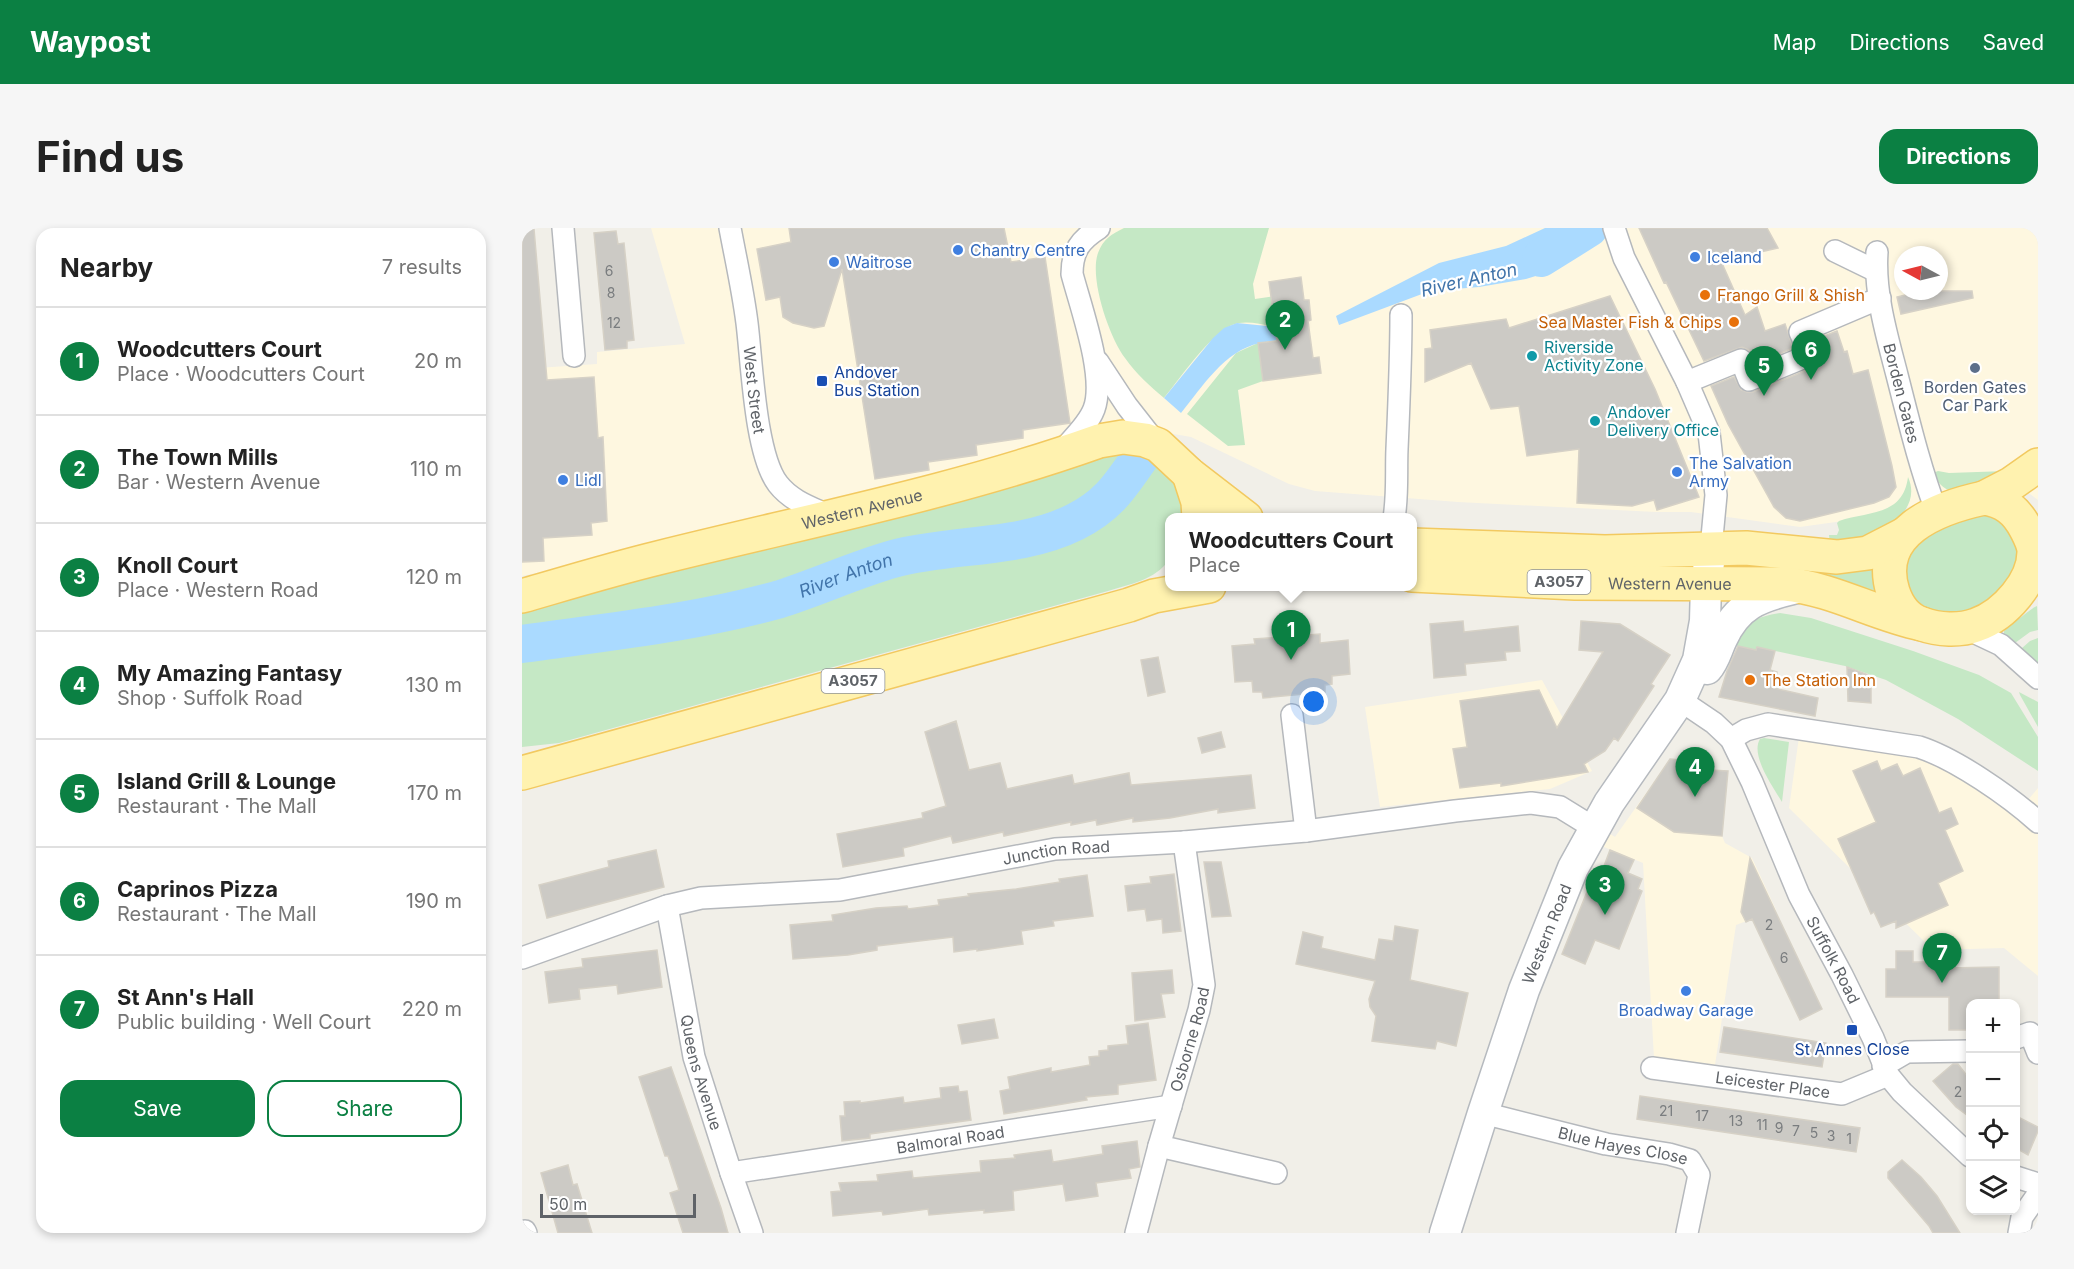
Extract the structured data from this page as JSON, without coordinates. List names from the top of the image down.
{
  "streets": {
    "main road": ["Western Avenue", "A3057", "Western Road"],
    "street": [
      "West Street",
      "Borden Gates",
      "Junction Road",
      "Suffolk Road",
      "Osborne Road",
      "Queens Avenue",
      "Leicester Place",
      "Balmoral Road",
      "Blue Hayes Close"
    ]
  },
  "crossings": [
    ["West Street", "Western Avenue"],
    ["Borden Gates", "Western Avenue"],
    ["Borden Gates", "A3057"],
    ["Western Avenue", "A3057"],
    ["Western Avenue", "Western Road"],
    ["Junction Road", "Western Road"],
    ["Junction Road", "Osborne Road"],
    ["Junction Road", "Queens Avenue"],
    ["Western Road", "Suffolk Road"],
    ["Western Road", "Blue Hayes Close"],
    ["Suffolk Road", "Leicester Place"],
    ["Osborne Road", "Balmoral Road"],
    ["Queens Avenue", "Balmoral Road"]
  ],
  "water": ["River Anton"],
  "places": {
    "other": [
      "Chantry Centre",
      "Iceland",
      "Waitrose",
      "Frango Grill & Shish",
      "Sea Master Fish & Chips",
      "Riverside Activity Zone",
      "Borden Gates Car Park",
      "Andover Delivery Office",
      "The Salvation Army",
      "Lidl",
      "The Station Inn",
      "Broadway Garage"
    ],
    "transit": ["Andover Bus Station", "St Annes Close"]
  },
  "house_numbers": [
    "6",
    "8",
    "12",
    "2",
    "6",
    "2",
    "21",
    "17",
    "13",
    "11",
    "9",
    "7",
    "5",
    "3",
    "1"
  ],
  "scale_bar": "50 m",
  "north": "left",
  "page": {
    "header": "Waypost",
    "nav": ["Map", "Directions", "Saved"],
    "buttons": [
      "Directions",
      ["Save", "Share"]
    ],
    "title": "Find us",
    "heading": ["Nearby", "7 results"],
    "pins": [
      "2",
      "6",
      "5",
      "1",
      "4",
      "3",
      "7"
    ],
    "list": [
      {
        "mark": "1",
        "name": "Woodcutters Court",
        "note": "Place · Woodcutters Court",
        "value": "20 m"
      },
      {
        "mark": "2",
        "name": "The Town Mills",
        "note": "Bar · Western Avenue",
        "value": "110 m"
      },
      {
        "mark": "3",
        "name": "Knoll Court",
        "note": "Place · Western Road",
        "value": "120 m"
      },
      {
        "mark": "4",
        "name": "My Amazing Fantasy",
        "note": "Shop · Suffolk Road",
        "value": "130 m"
      },
      {
        "mark": "5",
        "name": "Island Grill & Lounge",
        "note": "Restaurant · The Mall",
        "value": "170 m"
      },
      {
        "mark": "6",
        "name": "Caprinos Pizza",
        "note": "Restaurant · The Mall",
        "value": "190 m"
      },
      {
        "mark": "7",
        "name": "St Ann's Hall",
        "note": "Public building · Well Court",
        "value": "220 m"
      }
    ],
    "popup": ["Woodcutters Court", "Place"],
    "map_buttons": ["+", "−"],
    "scale": "50 m"
  }
}
